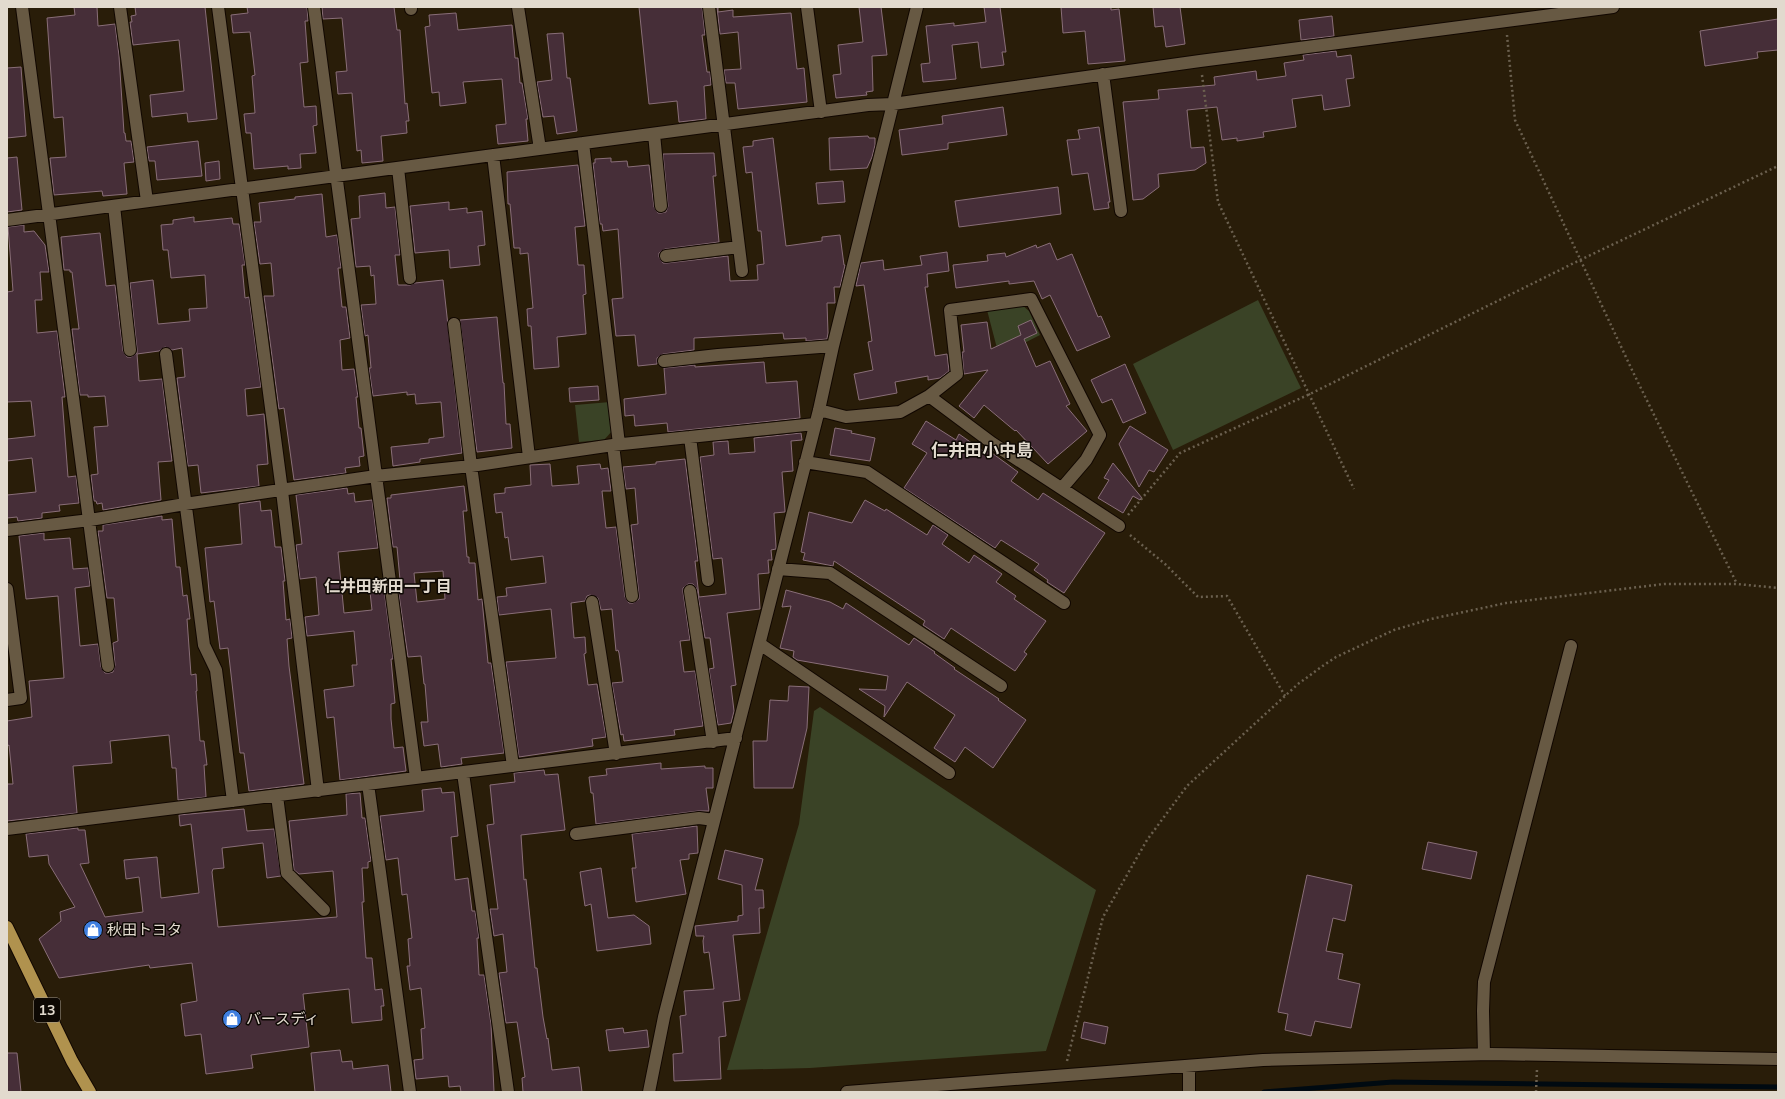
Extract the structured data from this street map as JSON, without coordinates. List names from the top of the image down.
{
  "streets": {
    "highway": ["13"]
  },
  "districts": ["仁井田小中島", "仁井田新田一丁目"],
  "places": {
    "shop": ["秋田トヨタ", "バースディ"]
  }
}
